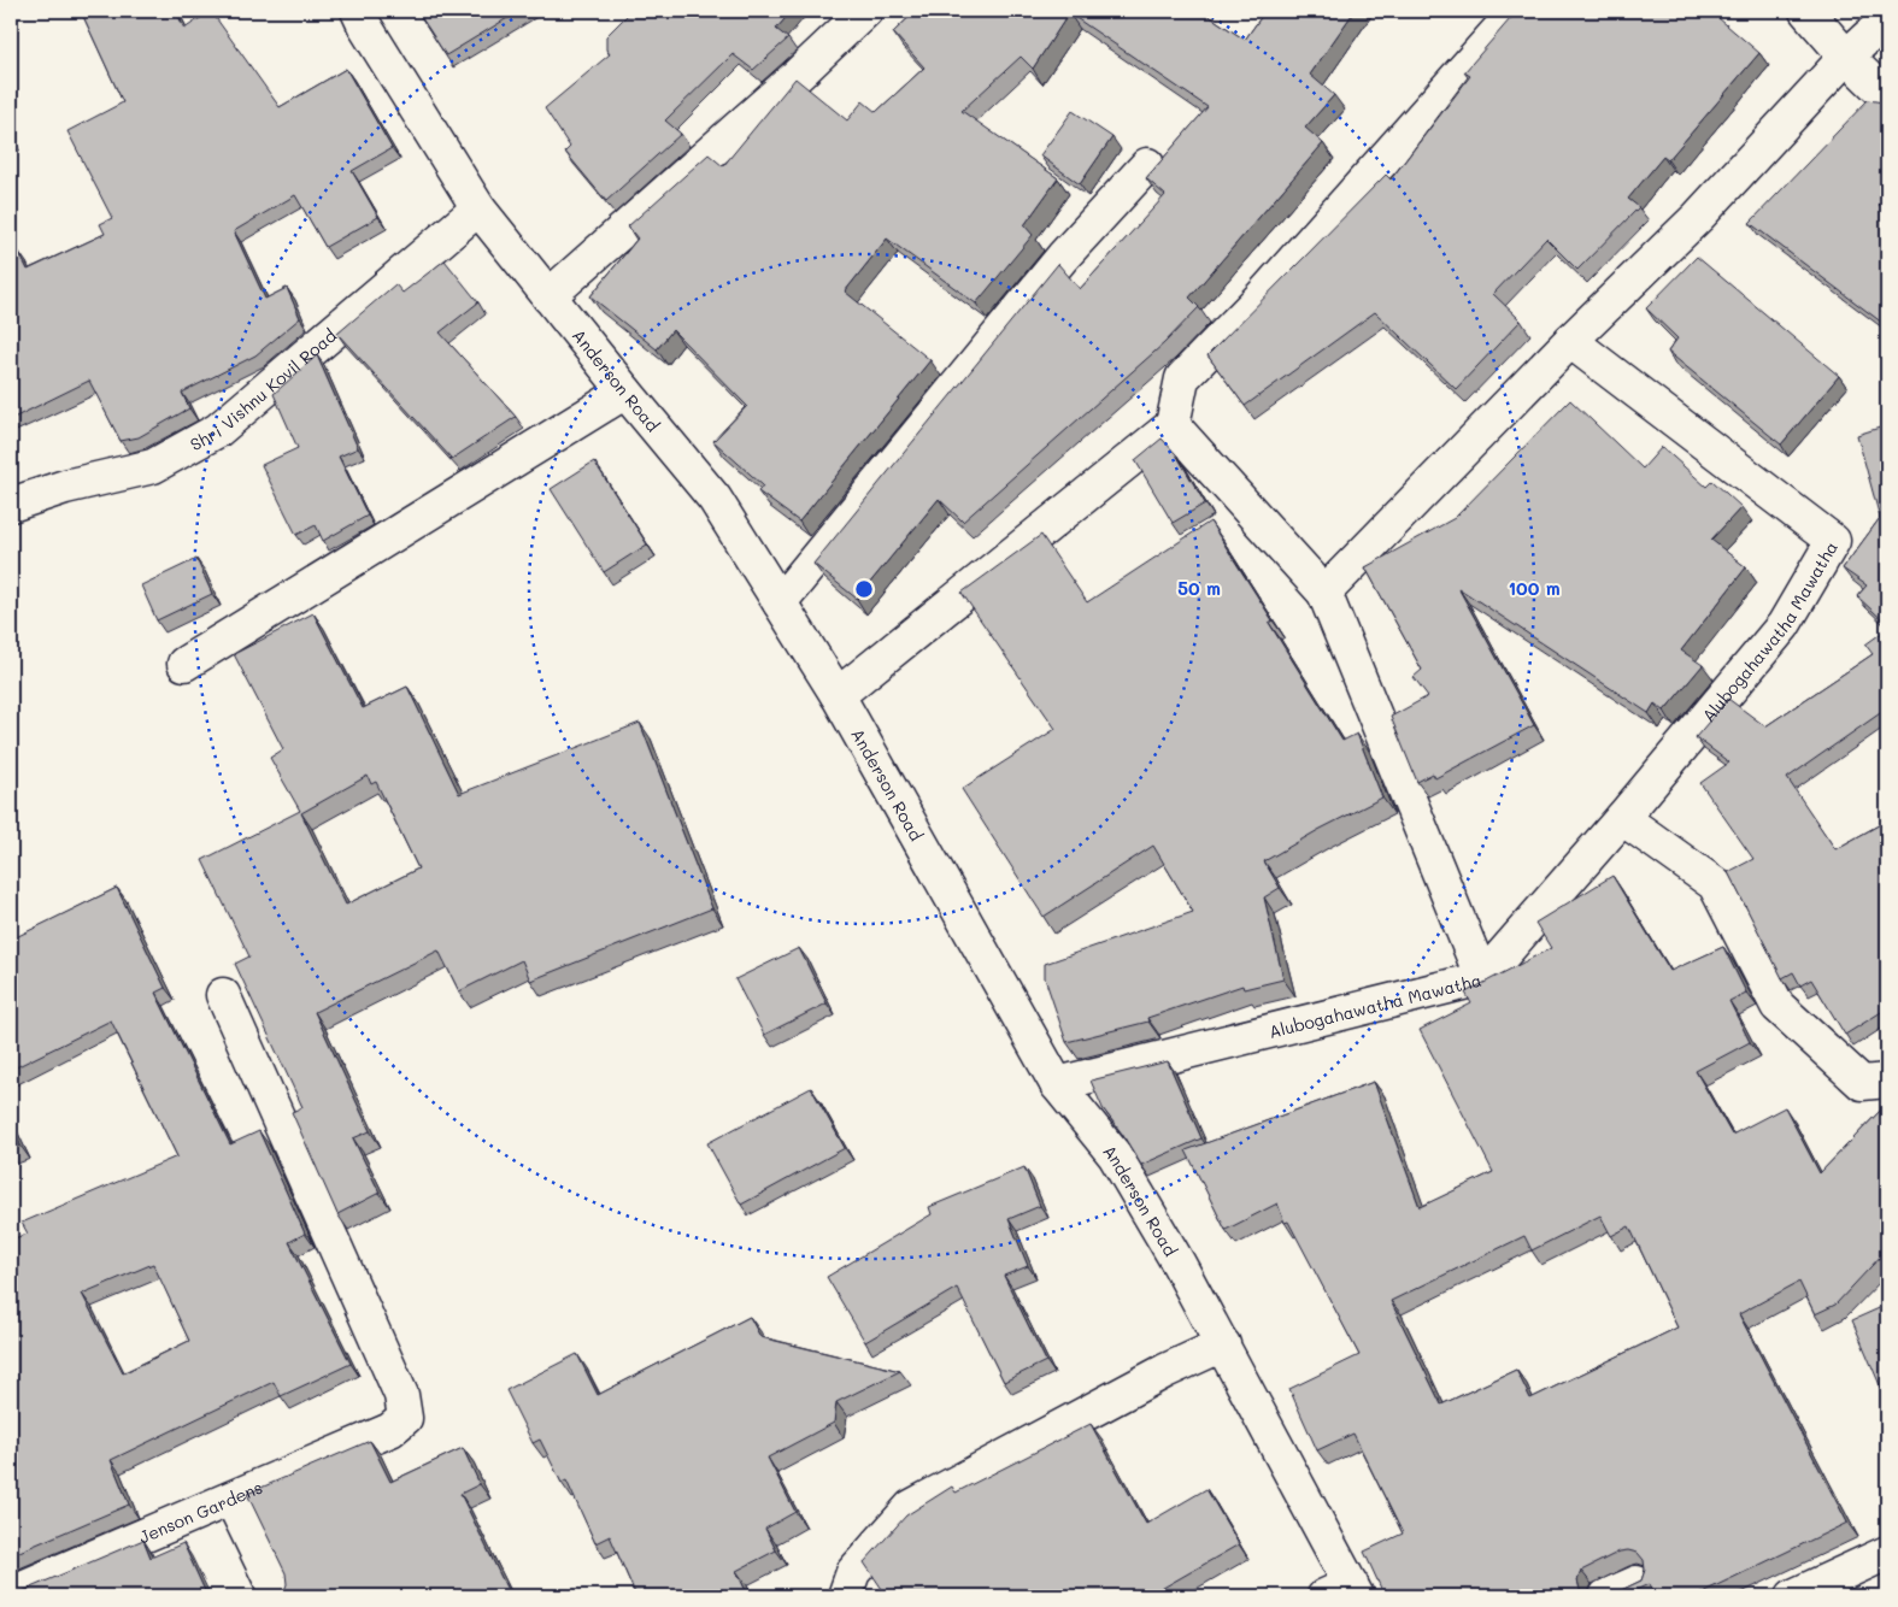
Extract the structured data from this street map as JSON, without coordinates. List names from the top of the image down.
{
  "streets": {
    "street": [
      "Anderson Road",
      "Shri Vishnu Kovil Road",
      "Alubogahawatha Mawatha",
      "Jenson Gardens"
    ]
  },
  "crossings": [
    ["Anderson Road", "Shri Vishnu Kovil Road"],
    ["Anderson Road", "Alubogahawatha Mawatha"]
  ],
  "rings": ["50 m", "100 m"]
}
